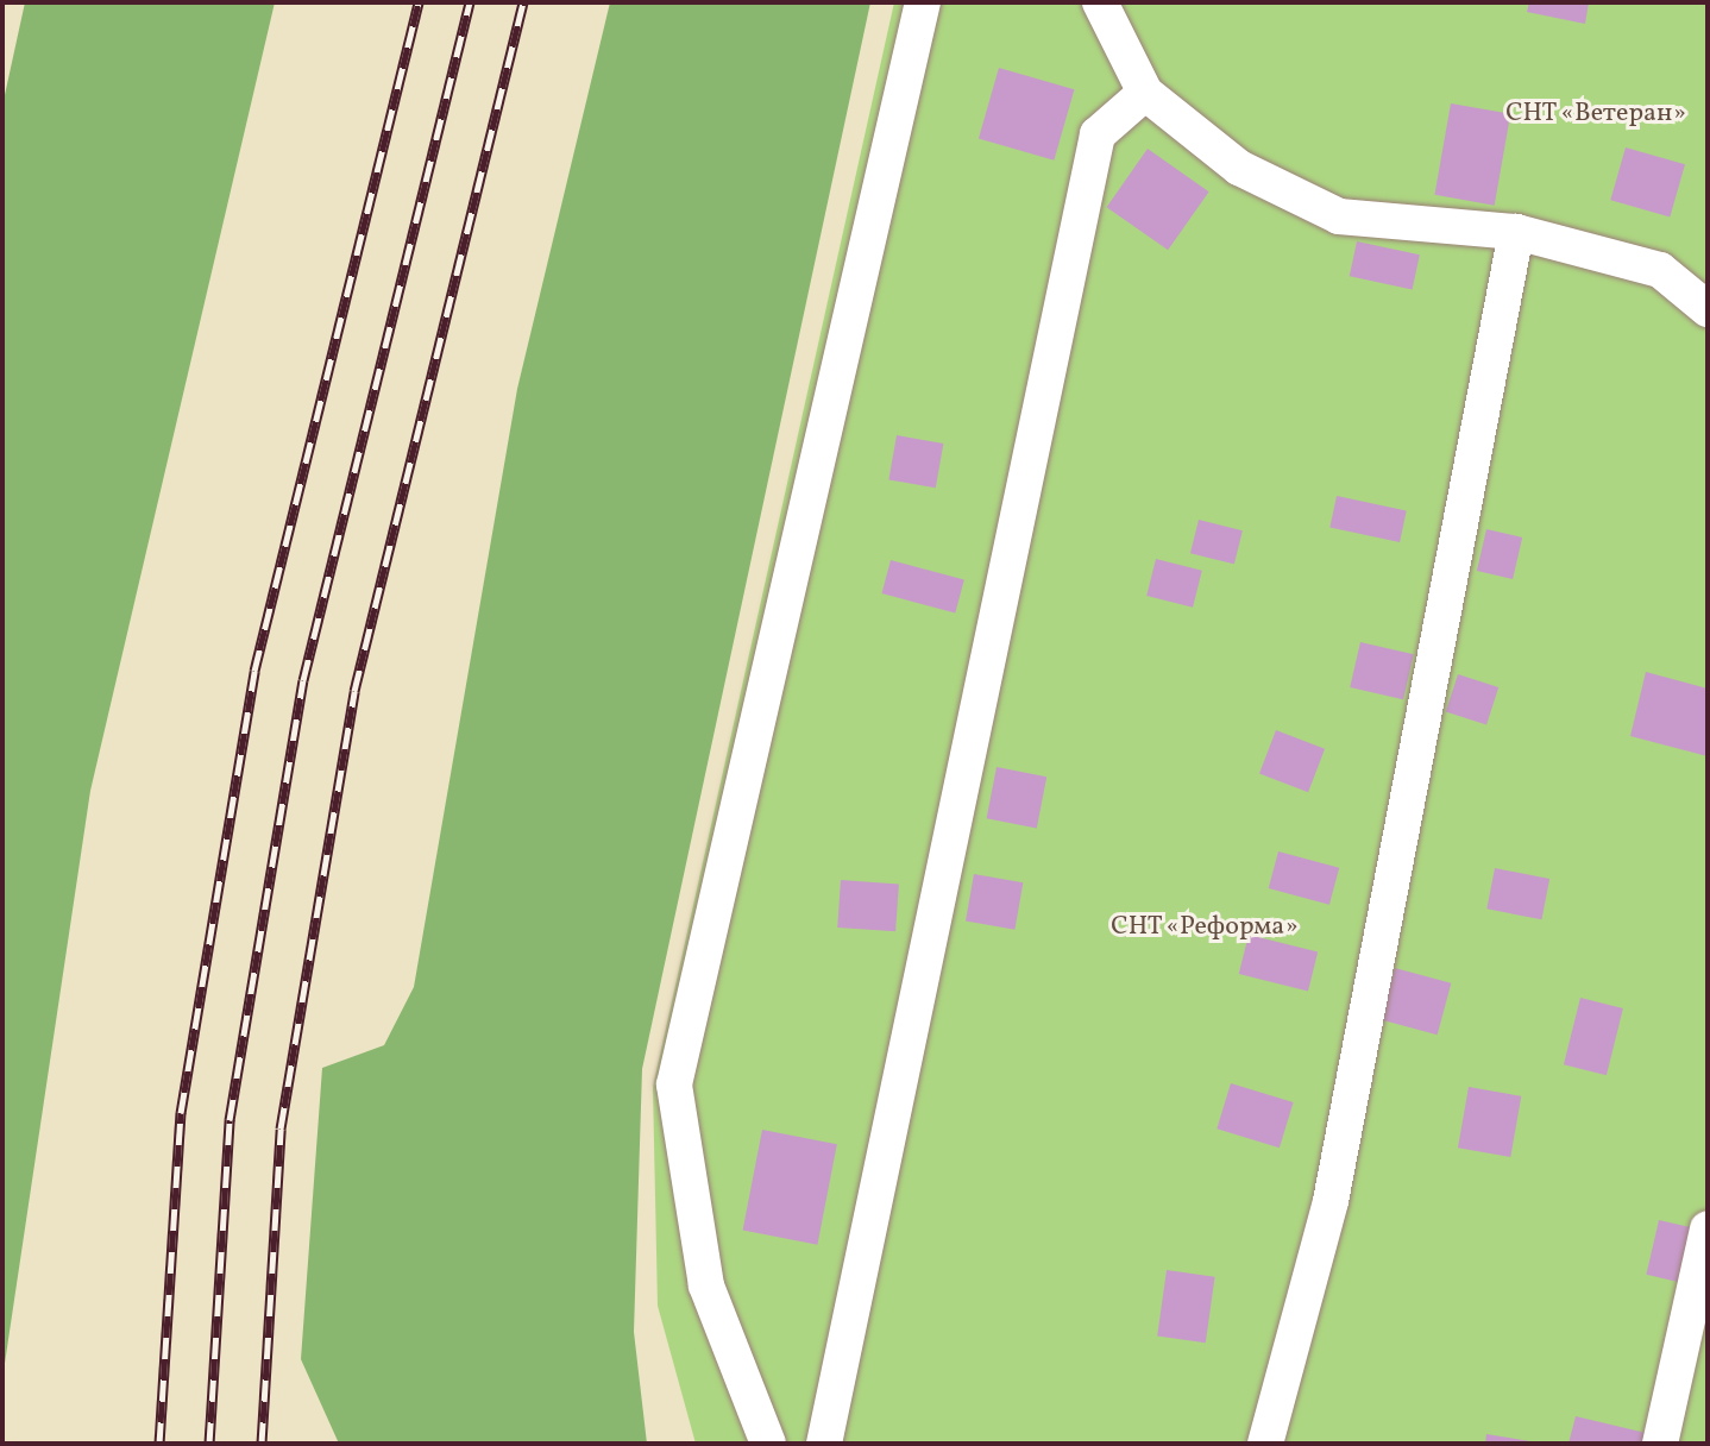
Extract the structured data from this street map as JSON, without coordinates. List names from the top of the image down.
{
  "parks": ["СНТ «Ветеран»", "СНТ «Реформа»"]
}
